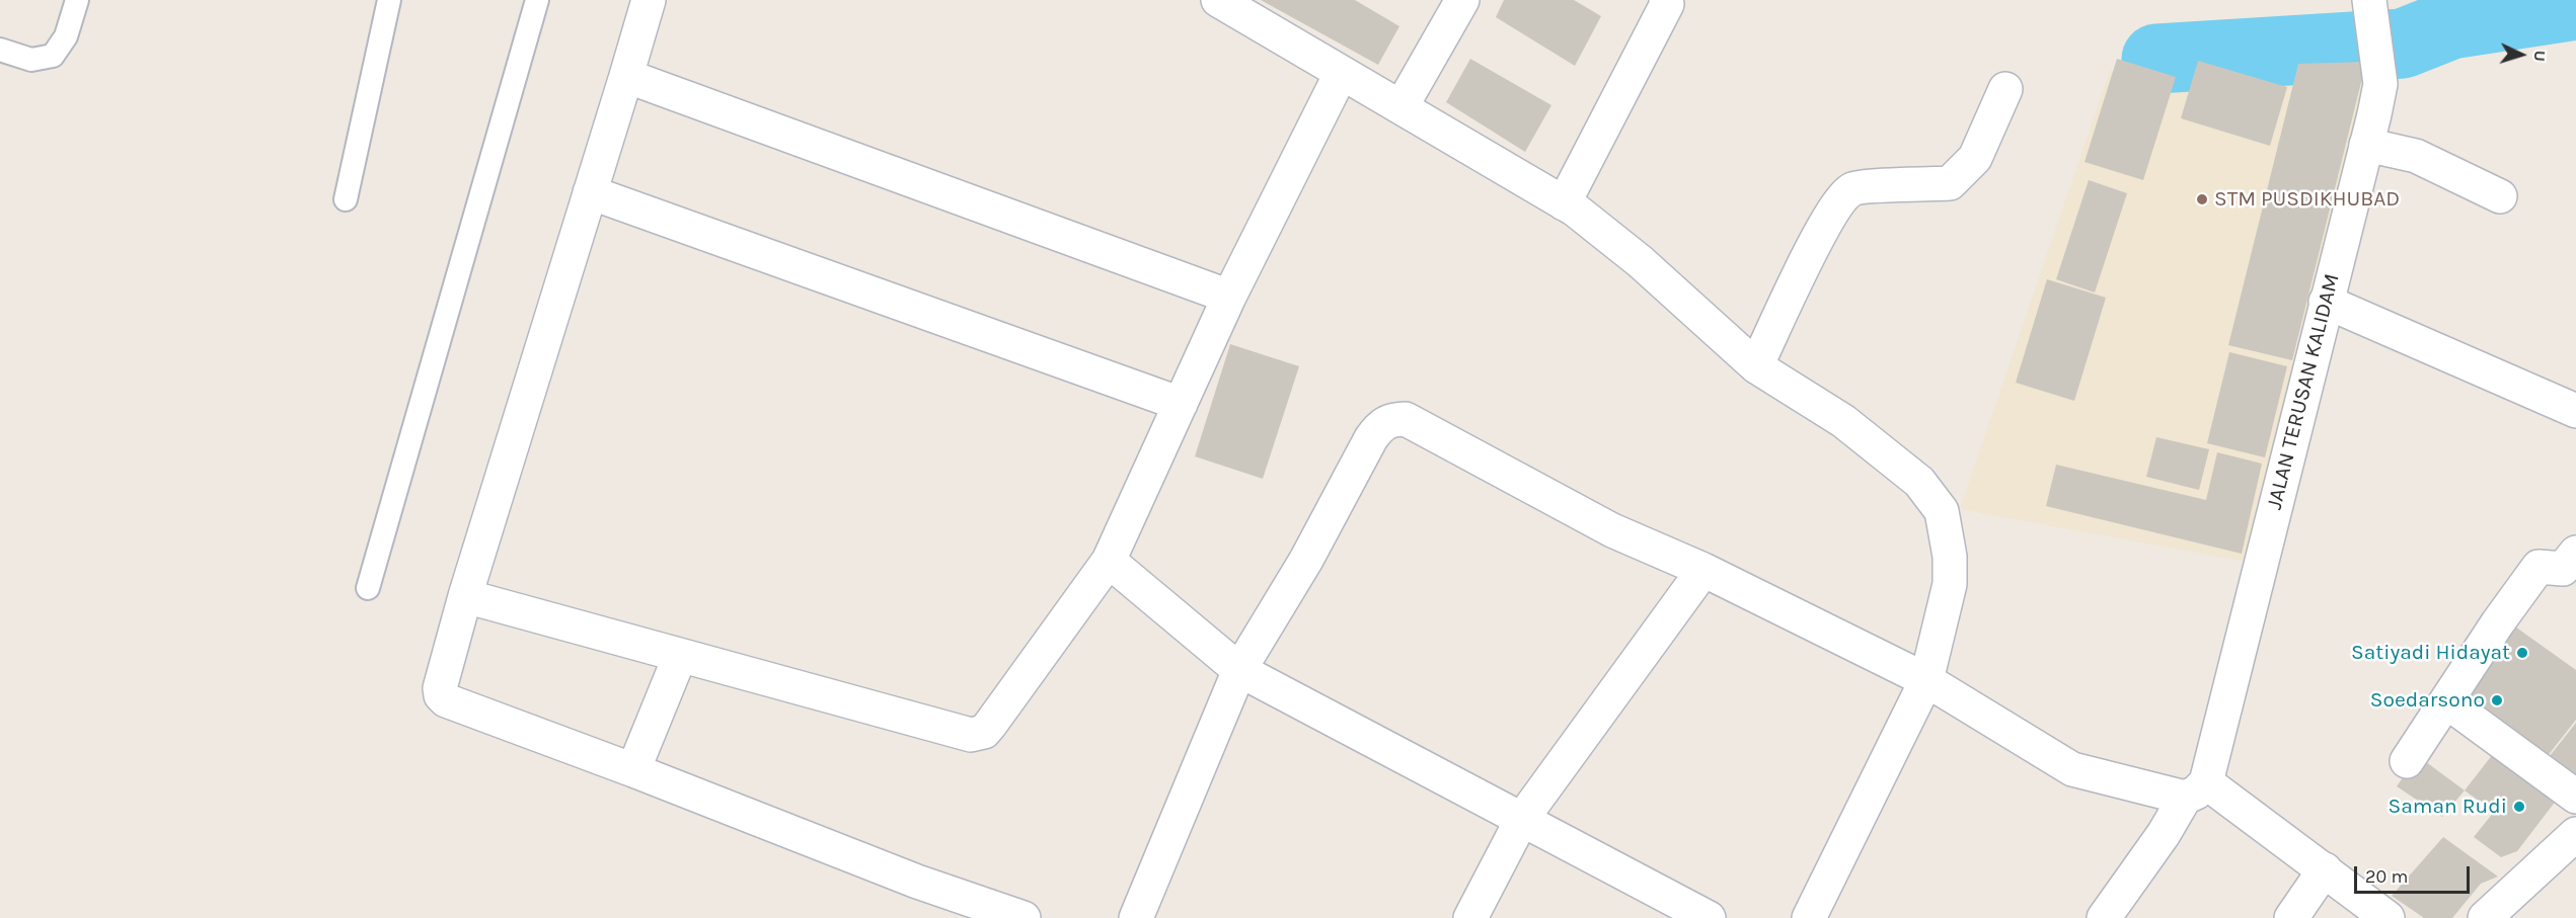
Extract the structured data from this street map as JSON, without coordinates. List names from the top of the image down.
{
  "streets": {
    "street": ["JALAN TERUSAN KALIDAM"]
  },
  "places": [
    "STM PUSDIKHUBAD",
    "Satiyadi Hidayat",
    "Soedarsono",
    "Saman Rudi"
  ],
  "scale_bar": "20 m",
  "north": "right"
}
